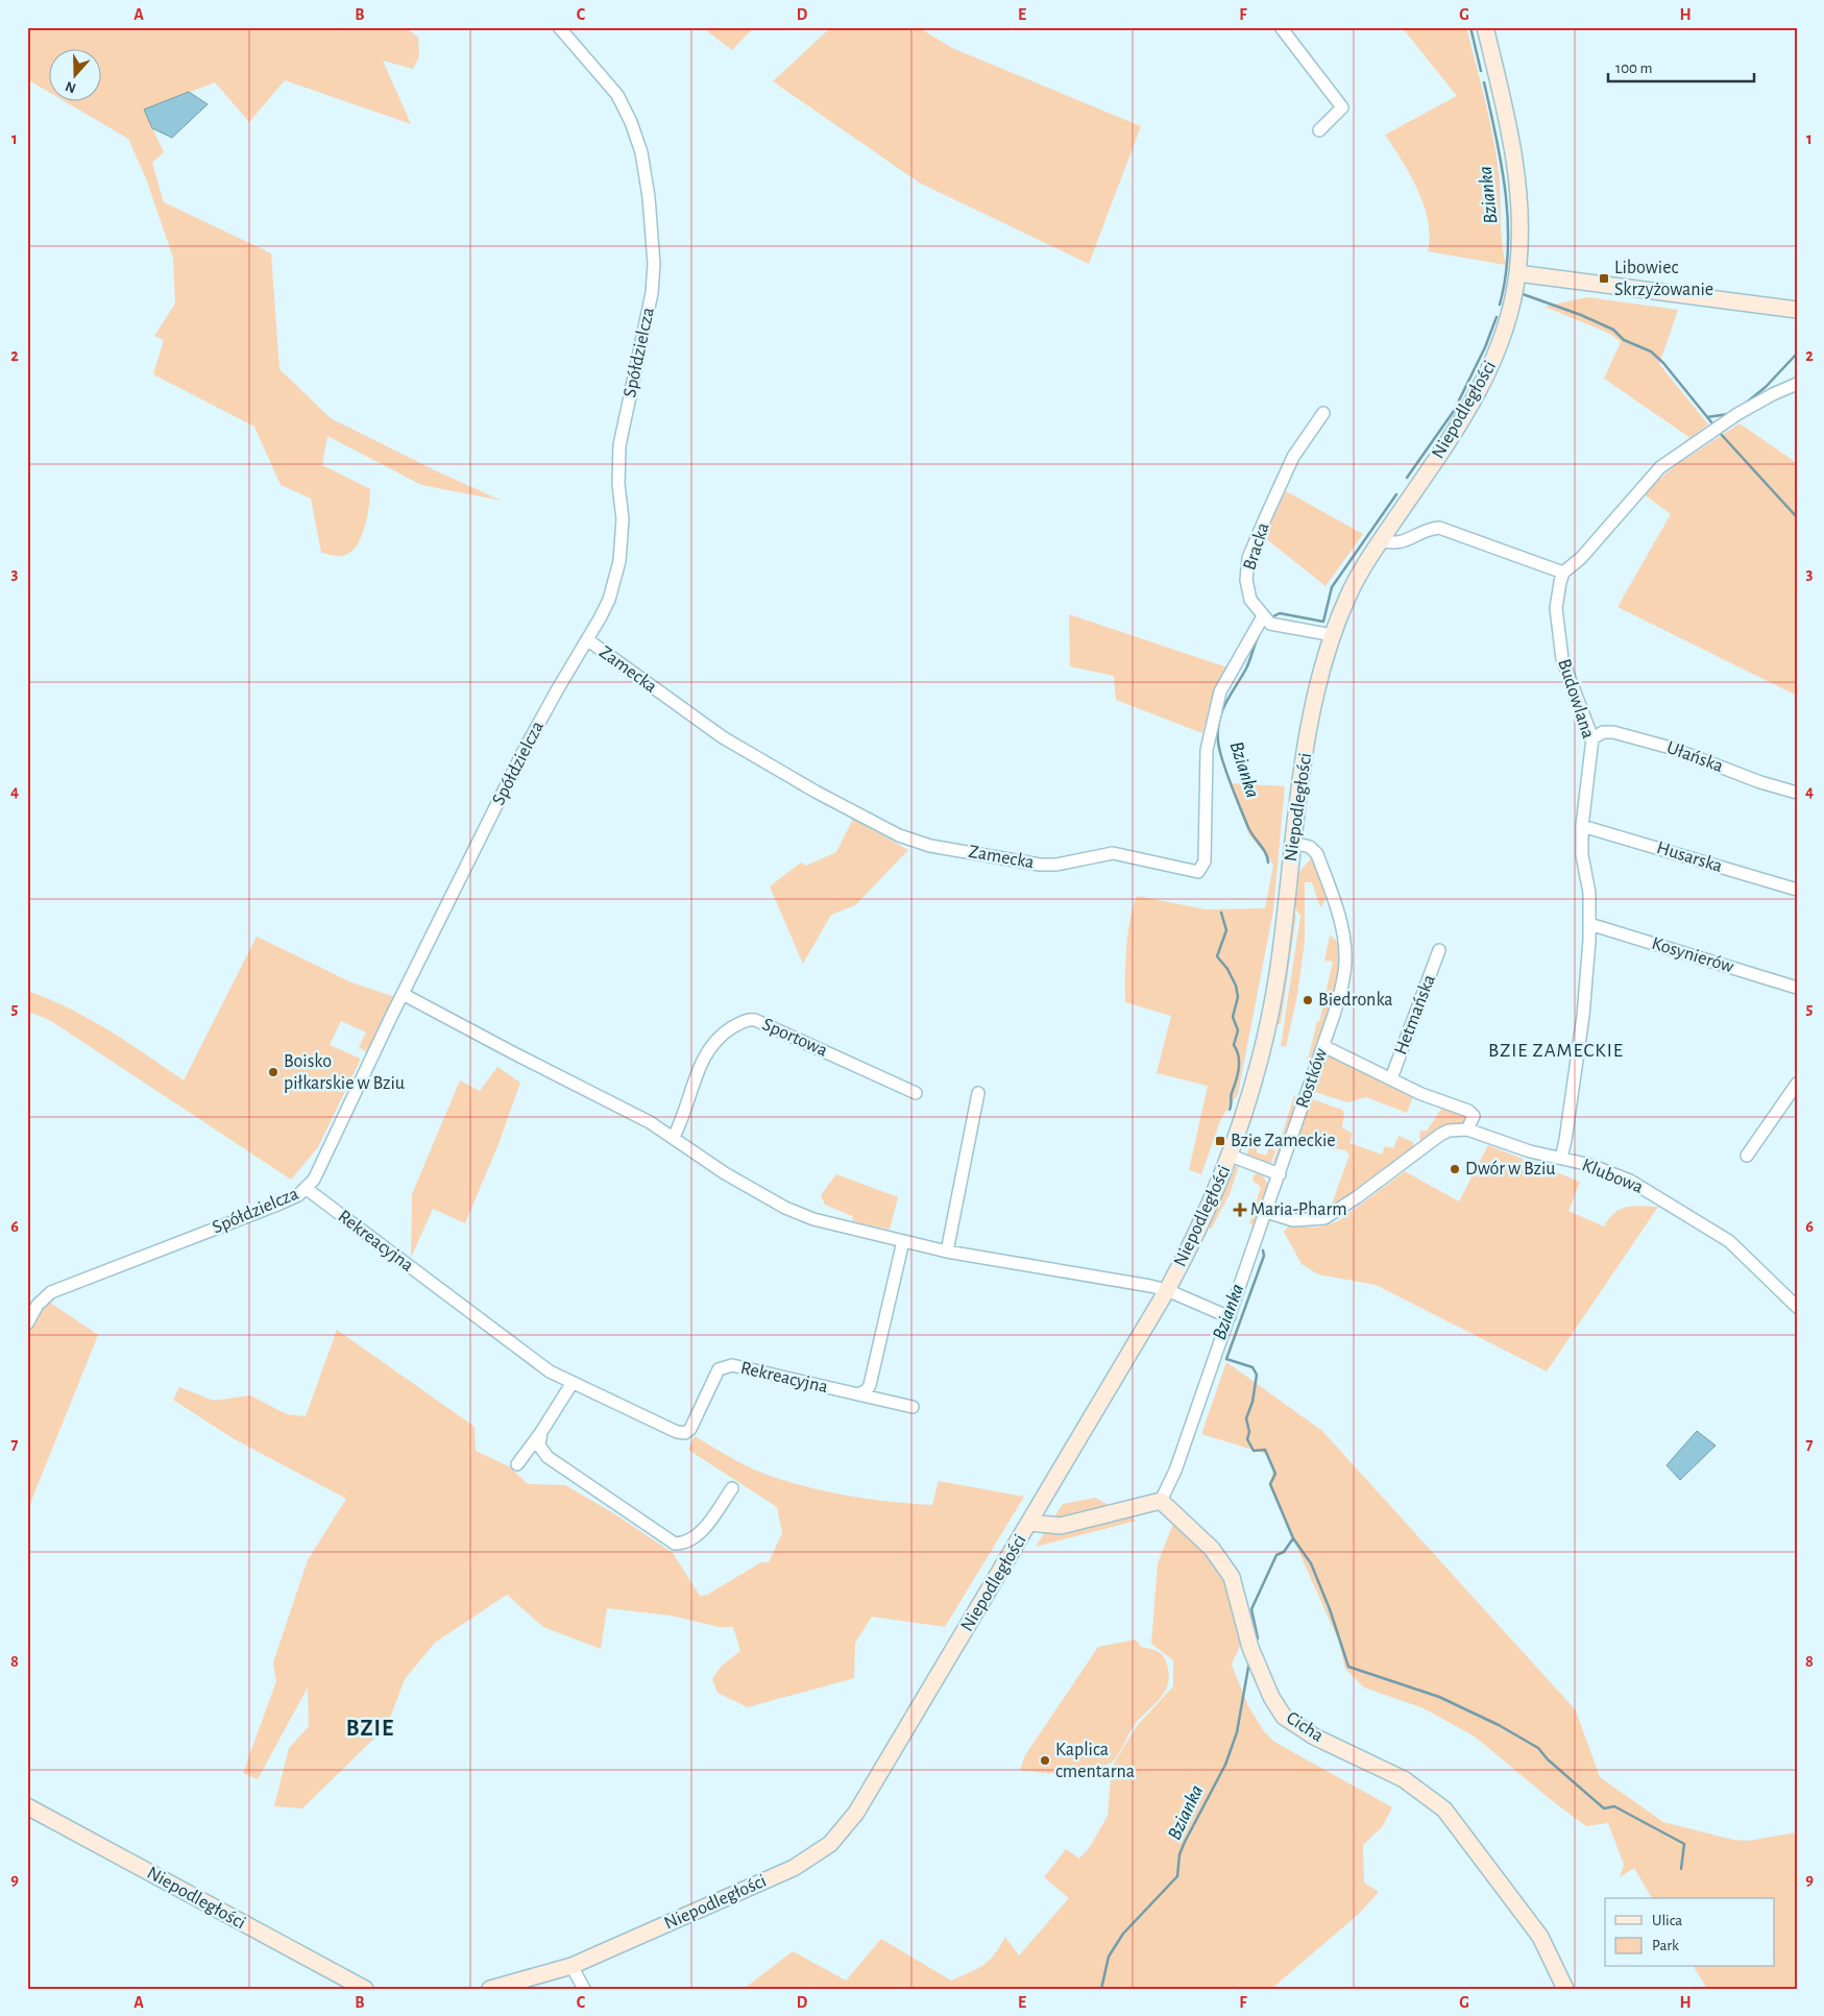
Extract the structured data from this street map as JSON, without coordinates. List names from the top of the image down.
{
  "streets": {
    "street": [
      "Spółdzielcza",
      "Niepodległości",
      "Bracka",
      "Zamecka",
      "Budowlana",
      "Ułańska",
      "Husarska",
      "Kosynierów",
      "Hetmańska",
      "Sportowa",
      "Rostków",
      "Klubowa",
      "Rekreacyjna",
      "Cicha"
    ]
  },
  "crossings": [
    ["Spółdzielcza", "Zamecka"],
    ["Spółdzielcza", "Rekreacyjna"],
    ["Niepodległości", "Rostków"],
    ["Bracka", "Zamecka"],
    ["Budowlana", "Ułańska"],
    ["Budowlana", "Husarska"],
    ["Budowlana", "Kosynierów"],
    ["Budowlana", "Klubowa"],
    ["Hetmańska", "Rostków"],
    ["Hetmańska", "Klubowa"],
    ["Rostków", "Klubowa"],
    ["Rostków", "Cicha"]
  ],
  "districts": ["BZIE ZAMECKIE", "BZIE"],
  "water": ["Bzianka"],
  "places": {
    "transit": ["Libowiec Skrzyżowanie", "Bzie Zameckie"],
    "other": [
      "Biedronka",
      "Boisko piłkarskie w Bziu",
      "Dwór w Bziu",
      "Kaplica cmentarna"
    ],
    "health": ["Maria-Pharm"]
  },
  "legend": ["Ulica", "Park"],
  "scale_bar": "100 m",
  "north": "bottom",
  "grid": {
    "columns": [
      "A",
      "B",
      "C",
      "D",
      "E",
      "F",
      "G",
      "H"
    ],
    "rows": [
      "1",
      "2",
      "3",
      "4",
      "5",
      "6",
      "7",
      "8",
      "9"
    ]
  }
}
